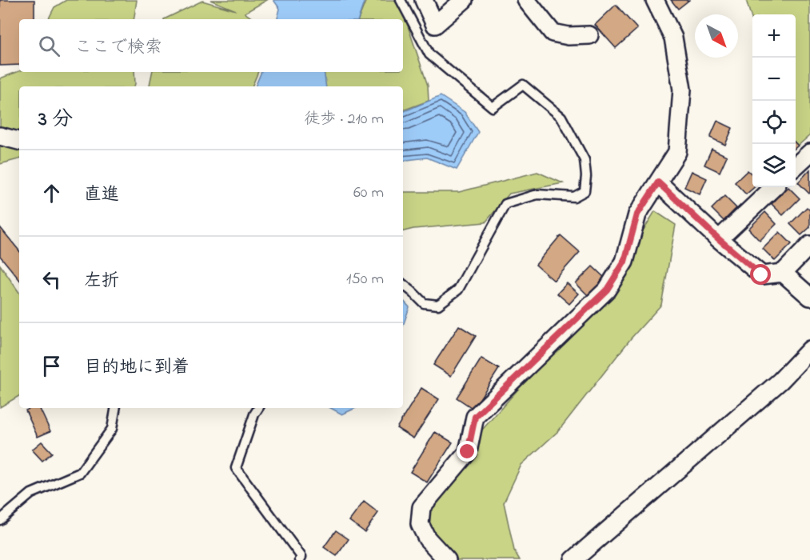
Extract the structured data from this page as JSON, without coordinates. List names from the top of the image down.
{
  "north": "bottom right",
  "page": {
    "map_buttons": ["+", "−"],
    "search": "ここで検索",
    "heading": ["3 分", "徒歩 · 210 m"],
    "list": [
      ["直進", "60 m"],
      ["左折", "150 m"],
      "目的地に到着"
    ]
  }
}
